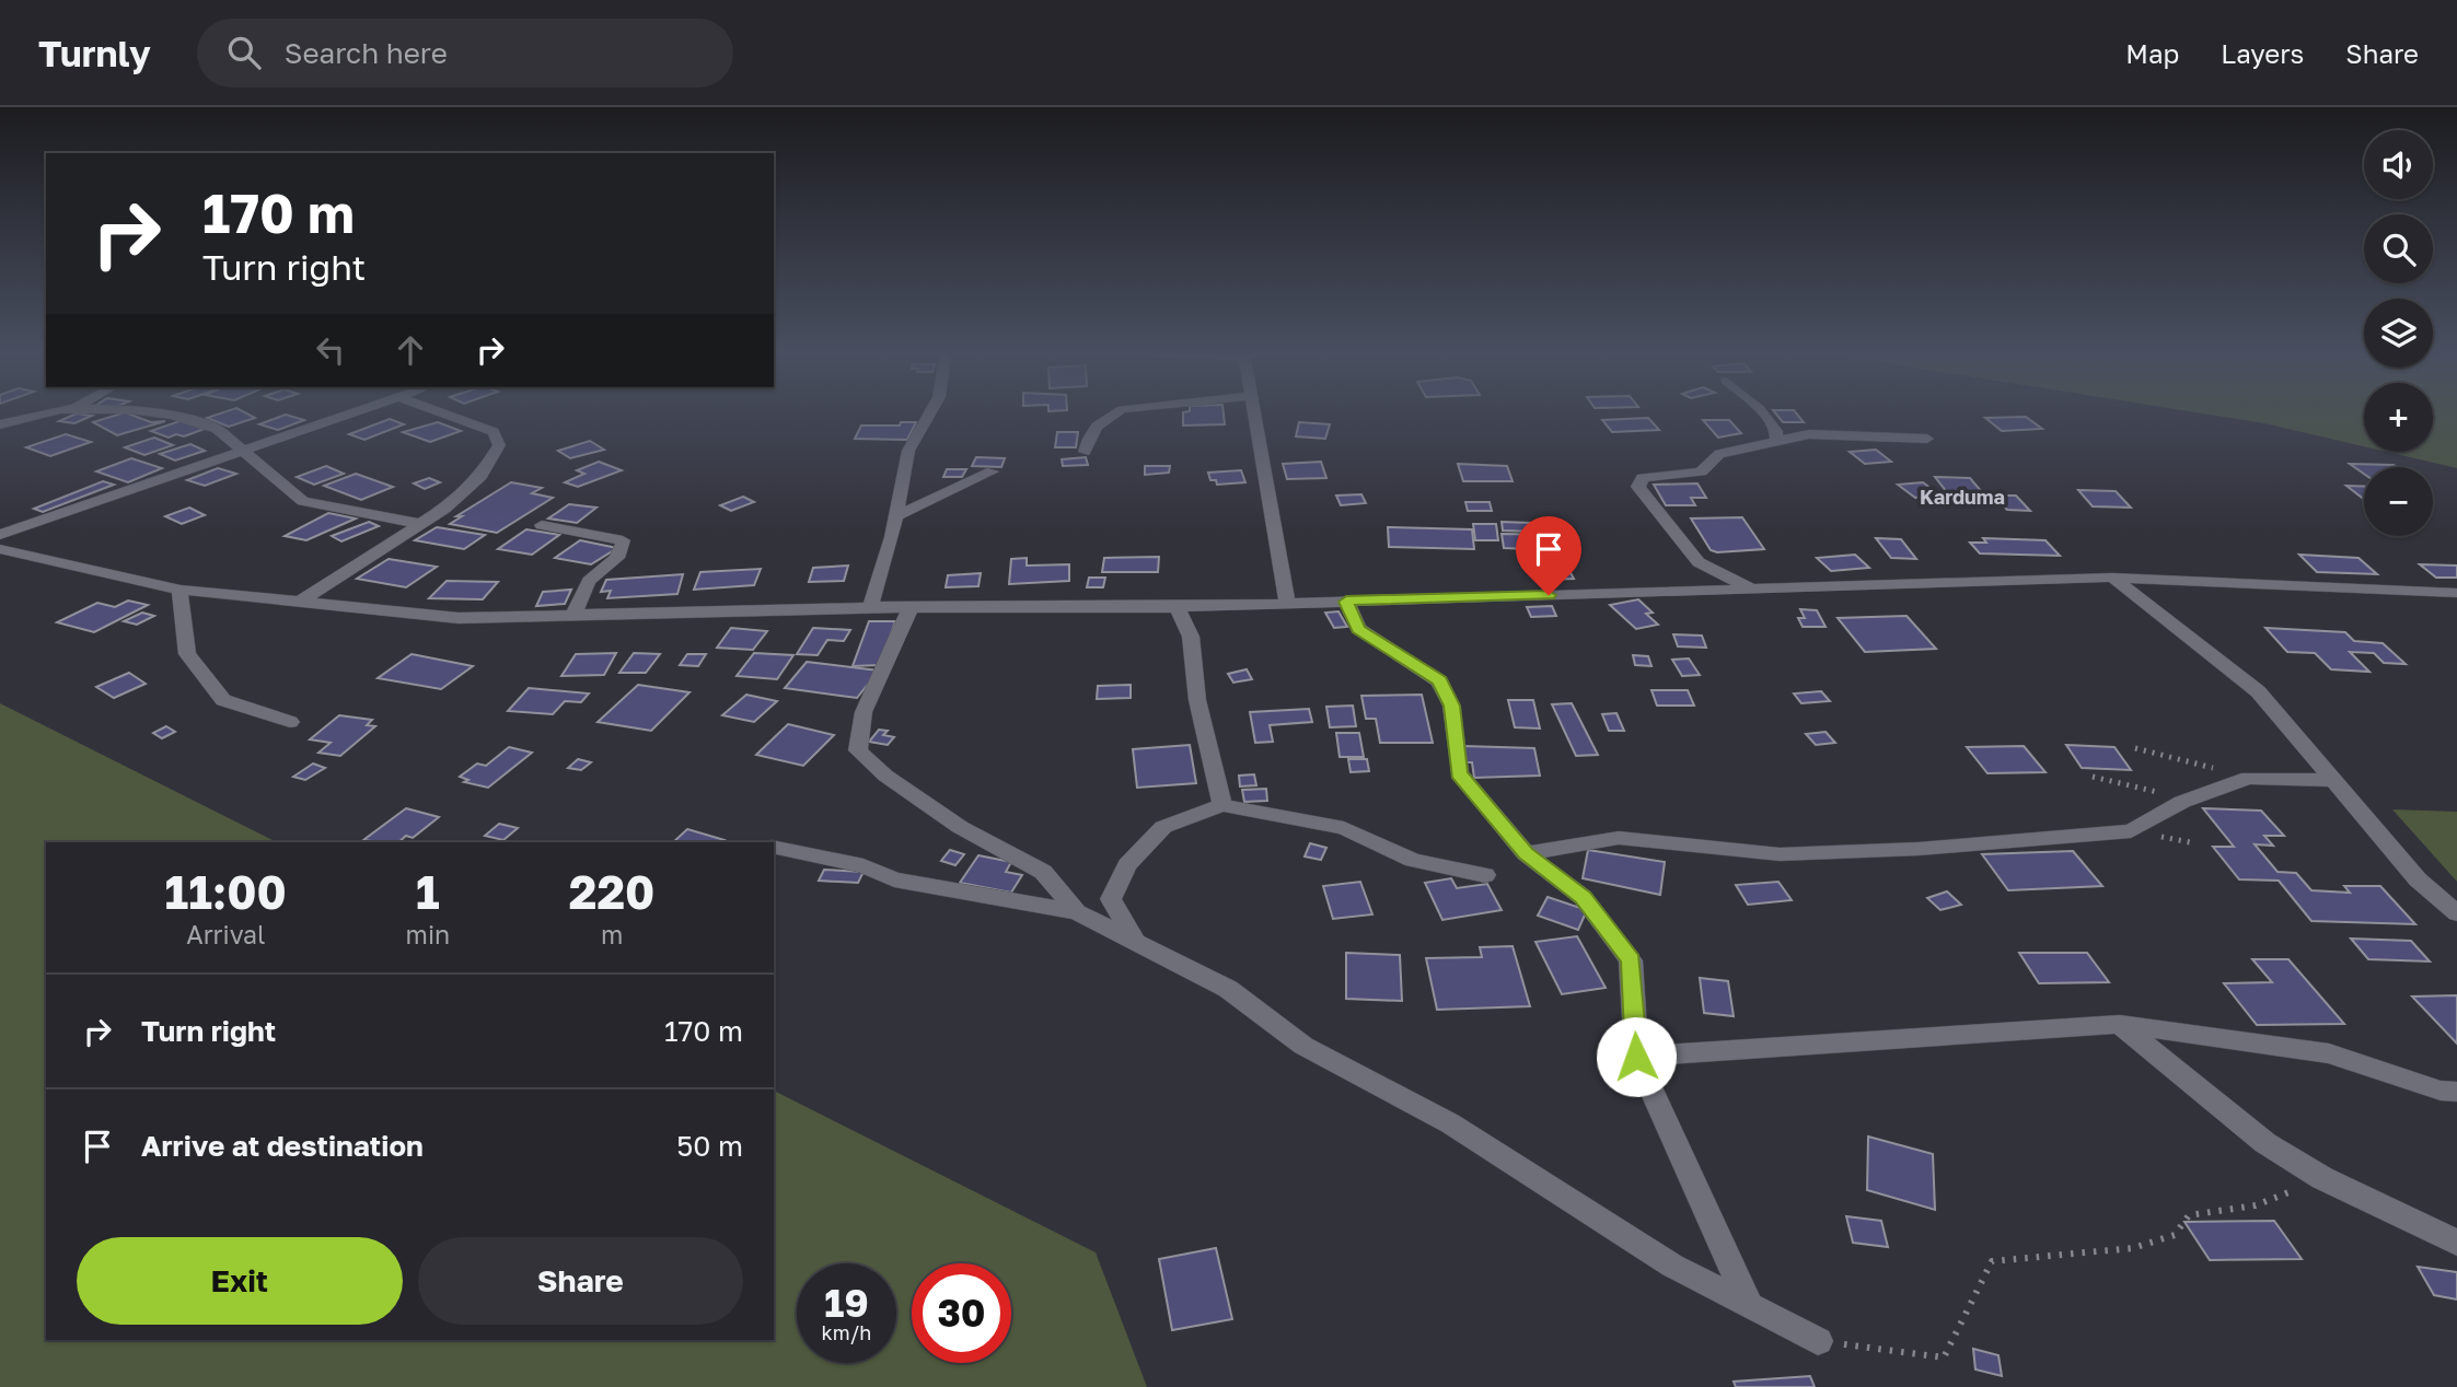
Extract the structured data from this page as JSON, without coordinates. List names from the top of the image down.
{
  "districts": ["Karduma"],
  "page": {
    "header": "Turnly",
    "search": "Search here",
    "nav": ["Map", "Layers", "Share"],
    "map_buttons": ["+", "−"],
    "turn": ["170 m", "Turn right"],
    "eta": [
      "11:00",
      "Arrival",
      "1",
      "min",
      "220",
      "m"
    ],
    "list": [
      {
        "name": "Turn right",
        "value": "170 m"
      },
      {
        "name": "Arrive at destination",
        "value": "50 m"
      }
    ],
    "buttons": ["Exit", "Share"],
    "speed": "19 km/h",
    "limit": "30"
  }
}
